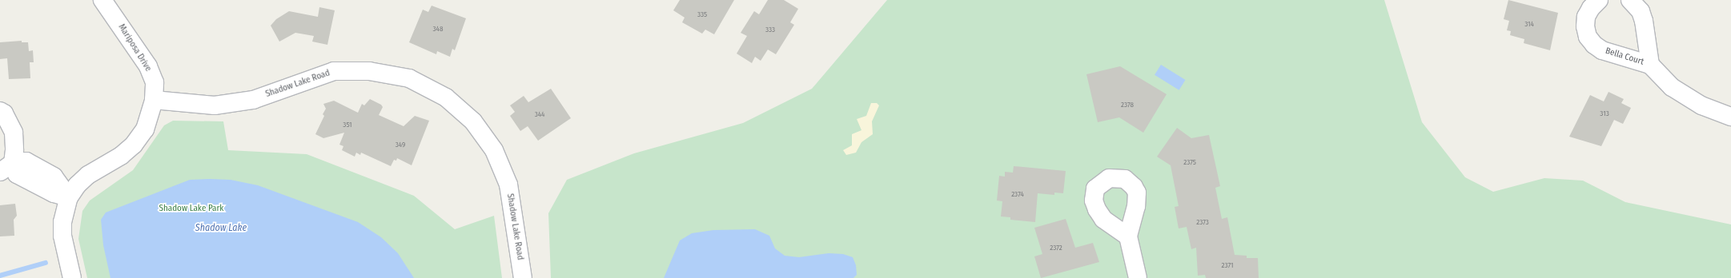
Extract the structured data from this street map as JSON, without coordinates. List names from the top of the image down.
{
  "streets": {
    "street": ["Mariposa Drive", "Bella Court", "Shadow Lake Road"]
  },
  "crossings": [
    ["Mariposa Drive", "Shadow Lake Road"]
  ],
  "water": ["Shadow Lake"],
  "parks": ["Shadow Lake Park"],
  "house_numbers": [
    "335",
    "314",
    "348",
    "333",
    "2378",
    "313",
    "344",
    "351",
    "349",
    "2375",
    "2374",
    "2373",
    "2372",
    "2371"
  ]
}
